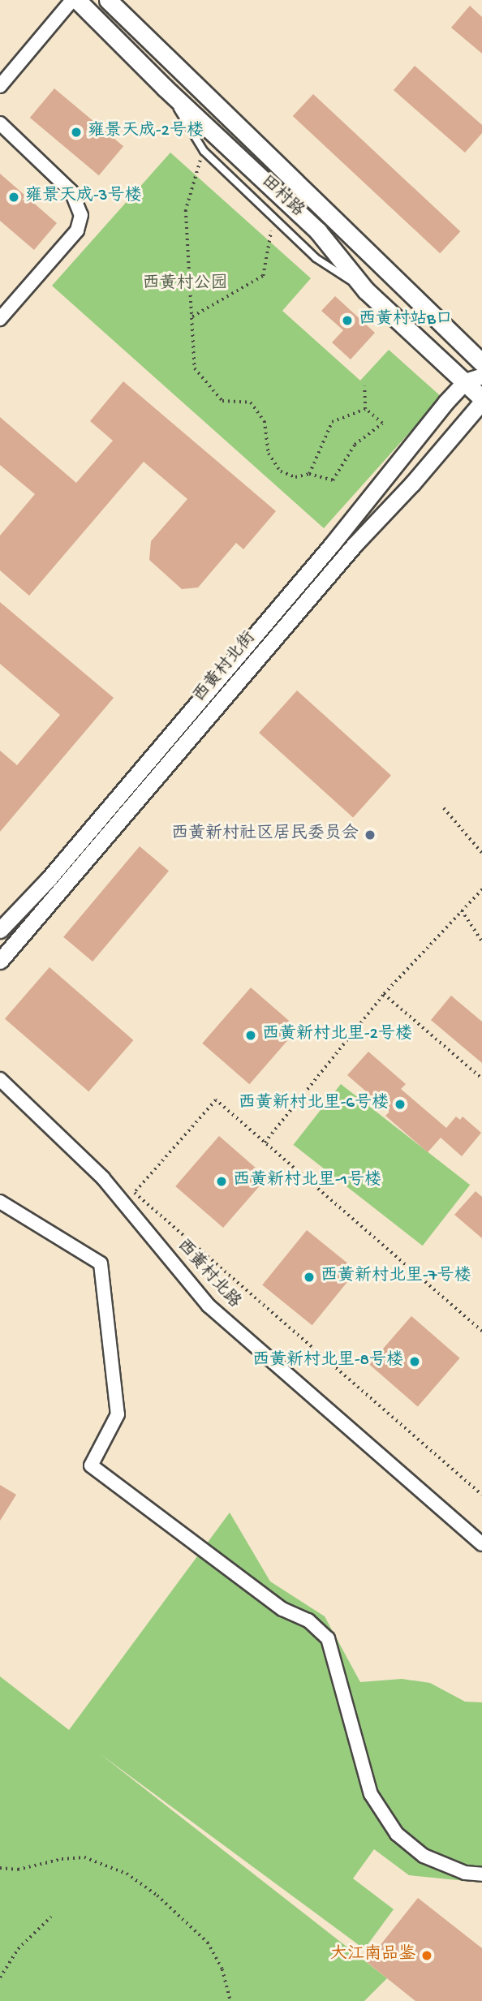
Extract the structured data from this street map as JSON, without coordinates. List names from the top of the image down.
{
  "streets": {
    "main road": ["田村路"],
    "street": ["西黄村北街", "西黄村北路"]
  },
  "crossings": [
    ["田村路", "西黄村北街"]
  ],
  "parks": ["西黄村公园"],
  "places": [
    "雍景天成-2号楼",
    "雍景天成-3号楼",
    "西黄村站B口",
    "西黄新村社区居民委员会",
    "西黄新村北里-2号楼",
    "西黄新村北里-6号楼",
    "西黄新村北里-1号楼",
    "西黄新村北里-7号楼",
    "西黄新村北里-8号楼",
    "大江南品鉴"
  ]
}
